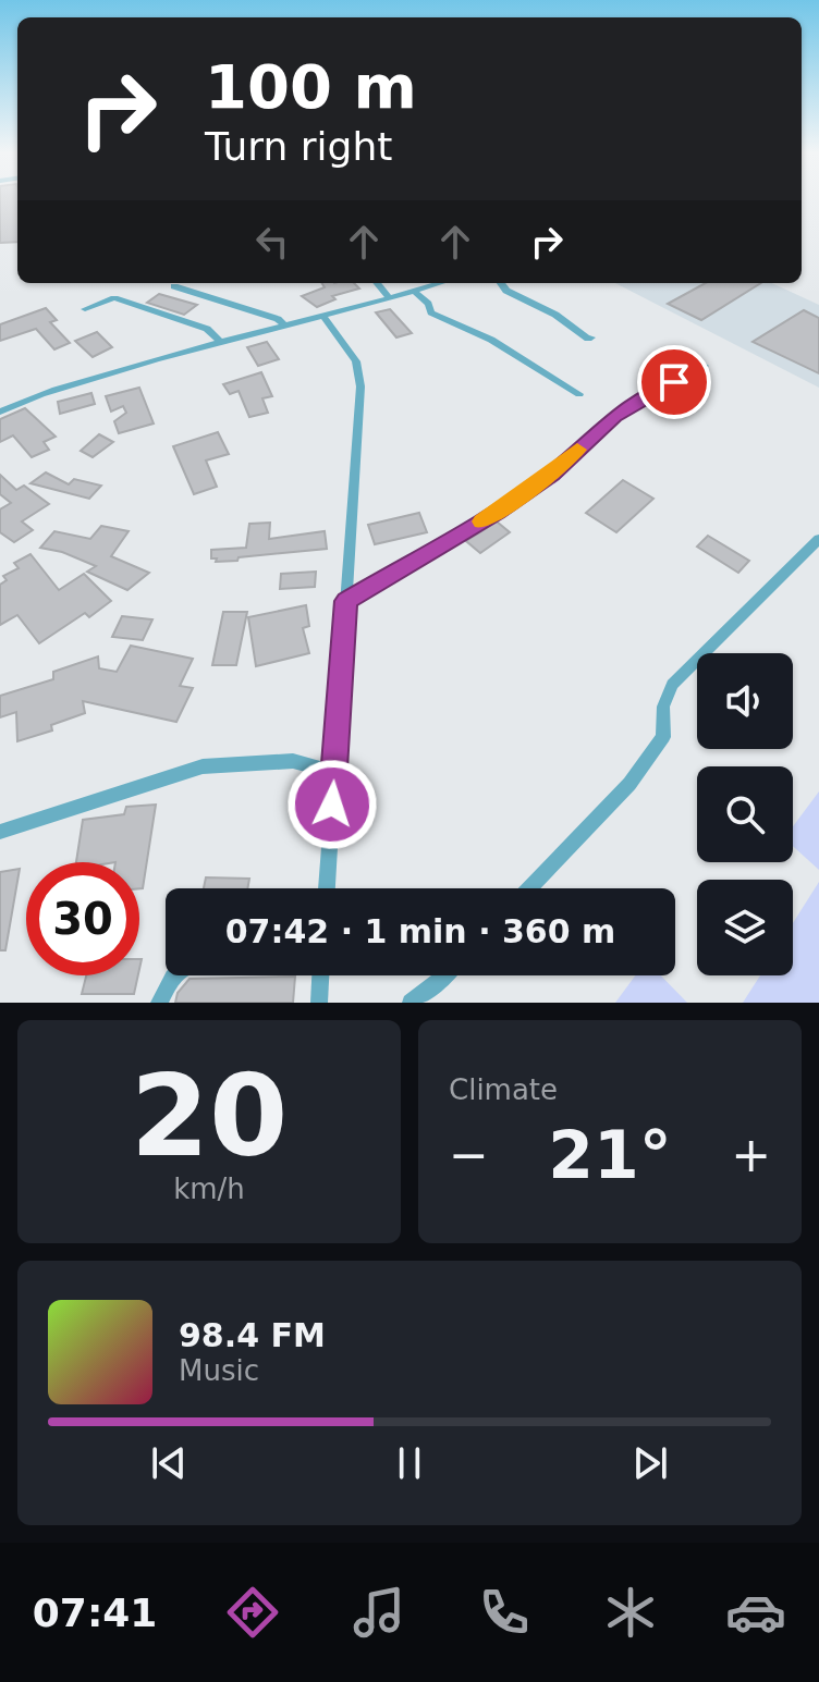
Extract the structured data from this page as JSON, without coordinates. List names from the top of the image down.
{
  "page": {
    "turn": ["100 m", "Turn right"],
    "limit": "30",
    "trip": "07:42 · 1 min · 360 m",
    "tile": [
      ["20", "km/h"],
      "Climate"
    ],
    "heat": ["−", "21°", "+"],
    "song": ["98.4 FM", "Music"],
    "tabs": "07:41"
  }
}
